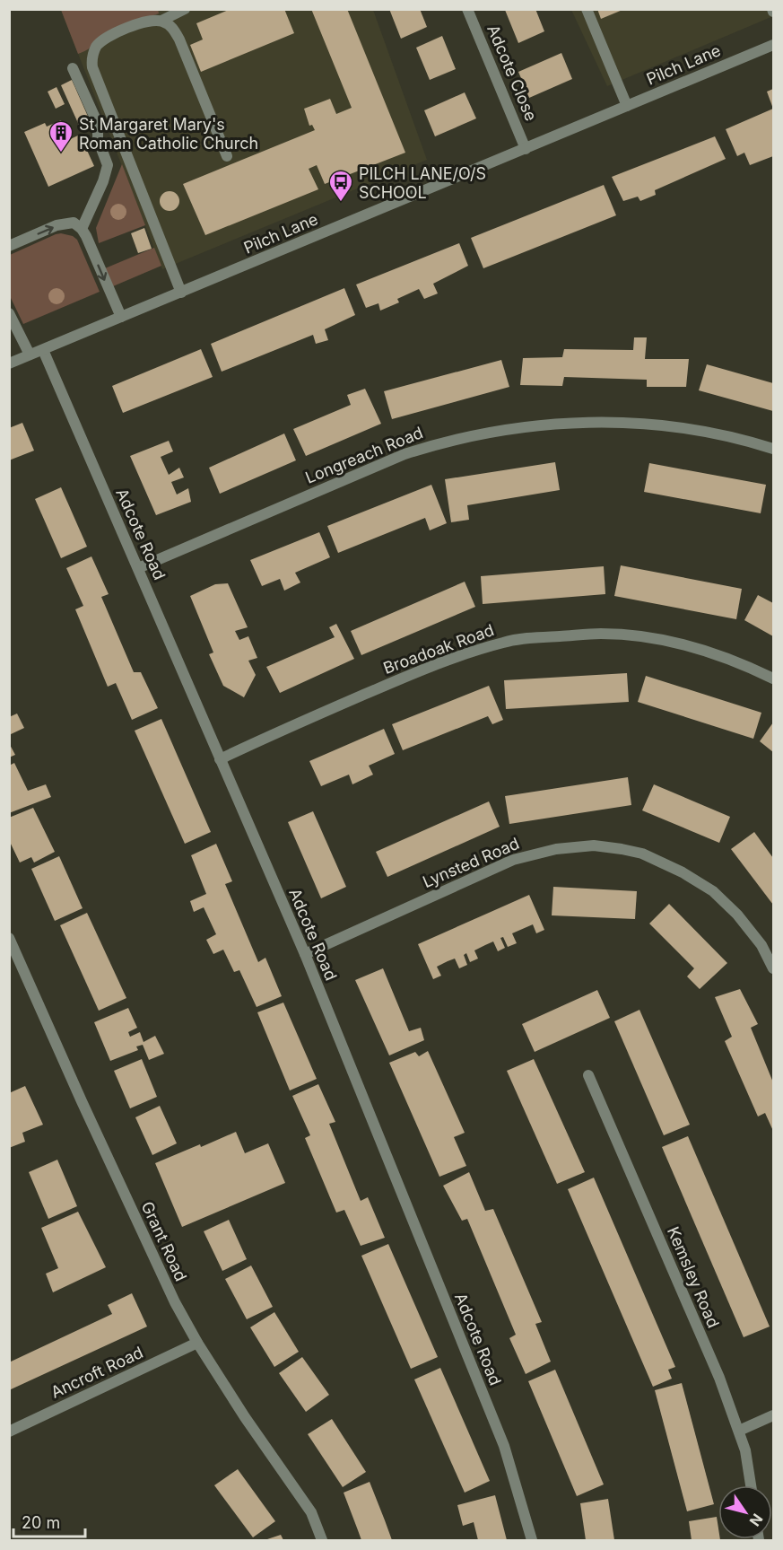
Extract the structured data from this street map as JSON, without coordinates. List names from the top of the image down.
{
  "streets": {
    "street": [
      "Pilch Lane",
      "Adcote Close",
      "Longreach Road",
      "Adcote Road",
      "Broadoak Road",
      "Lynsted Road",
      "Grant Road",
      "Kemsley Road",
      "Ancroft Road"
    ]
  },
  "crossings": [
    ["Pilch Lane", "Adcote Close"],
    ["Pilch Lane", "Adcote Road"],
    ["Longreach Road", "Adcote Road"],
    ["Adcote Road", "Broadoak Road"],
    ["Adcote Road", "Lynsted Road"],
    ["Grant Road", "Ancroft Road"]
  ],
  "places": {
    "building": ["St Margaret Mary's Roman Catholic Church"],
    "bus stop": ["PILCH LANE/O/S SCHOOL"]
  },
  "scale_bar": "20 m",
  "north": "bottom right"
}
